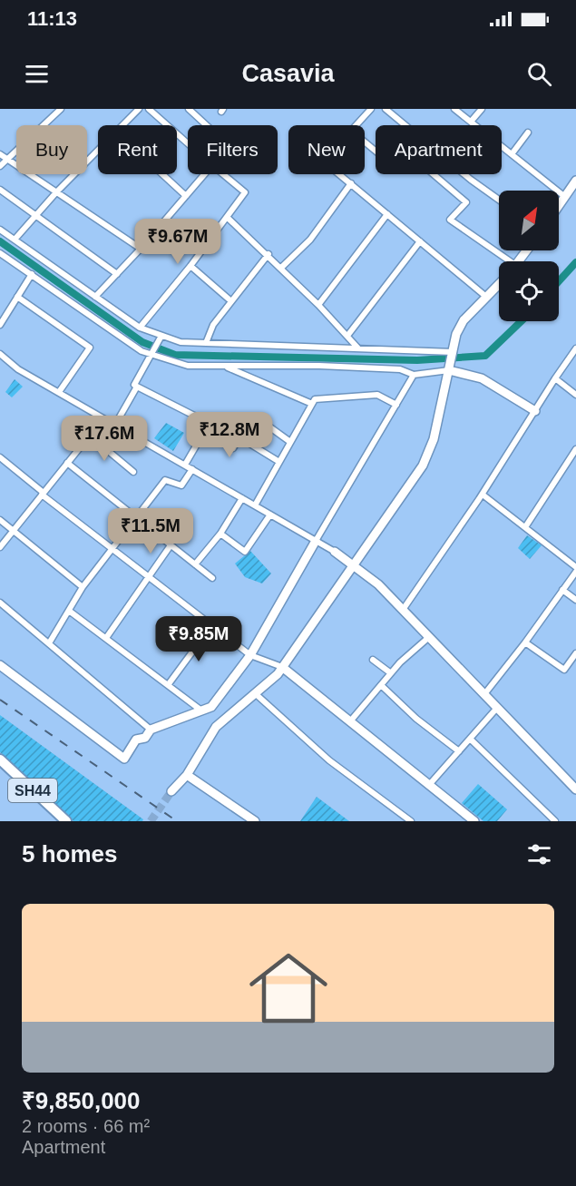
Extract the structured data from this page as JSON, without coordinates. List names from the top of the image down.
{
  "streets": {
    "main road": ["SH44"]
  },
  "north": "top right",
  "page": {
    "status": "11:13",
    "header": "Casavia",
    "chip": [
      "Buy",
      "Rent",
      "Filters",
      "New",
      "Apartment"
    ],
    "price": [
      "₹9.67M",
      "₹12.8M",
      "₹17.6M",
      "₹11.5M",
      "₹9.85M"
    ],
    "heading": "5 homes",
    "list": [
      {
        "name": "₹9,850,000",
        "note": "2 rooms · 66 m² · Apartment"
      }
    ]
  }
}
